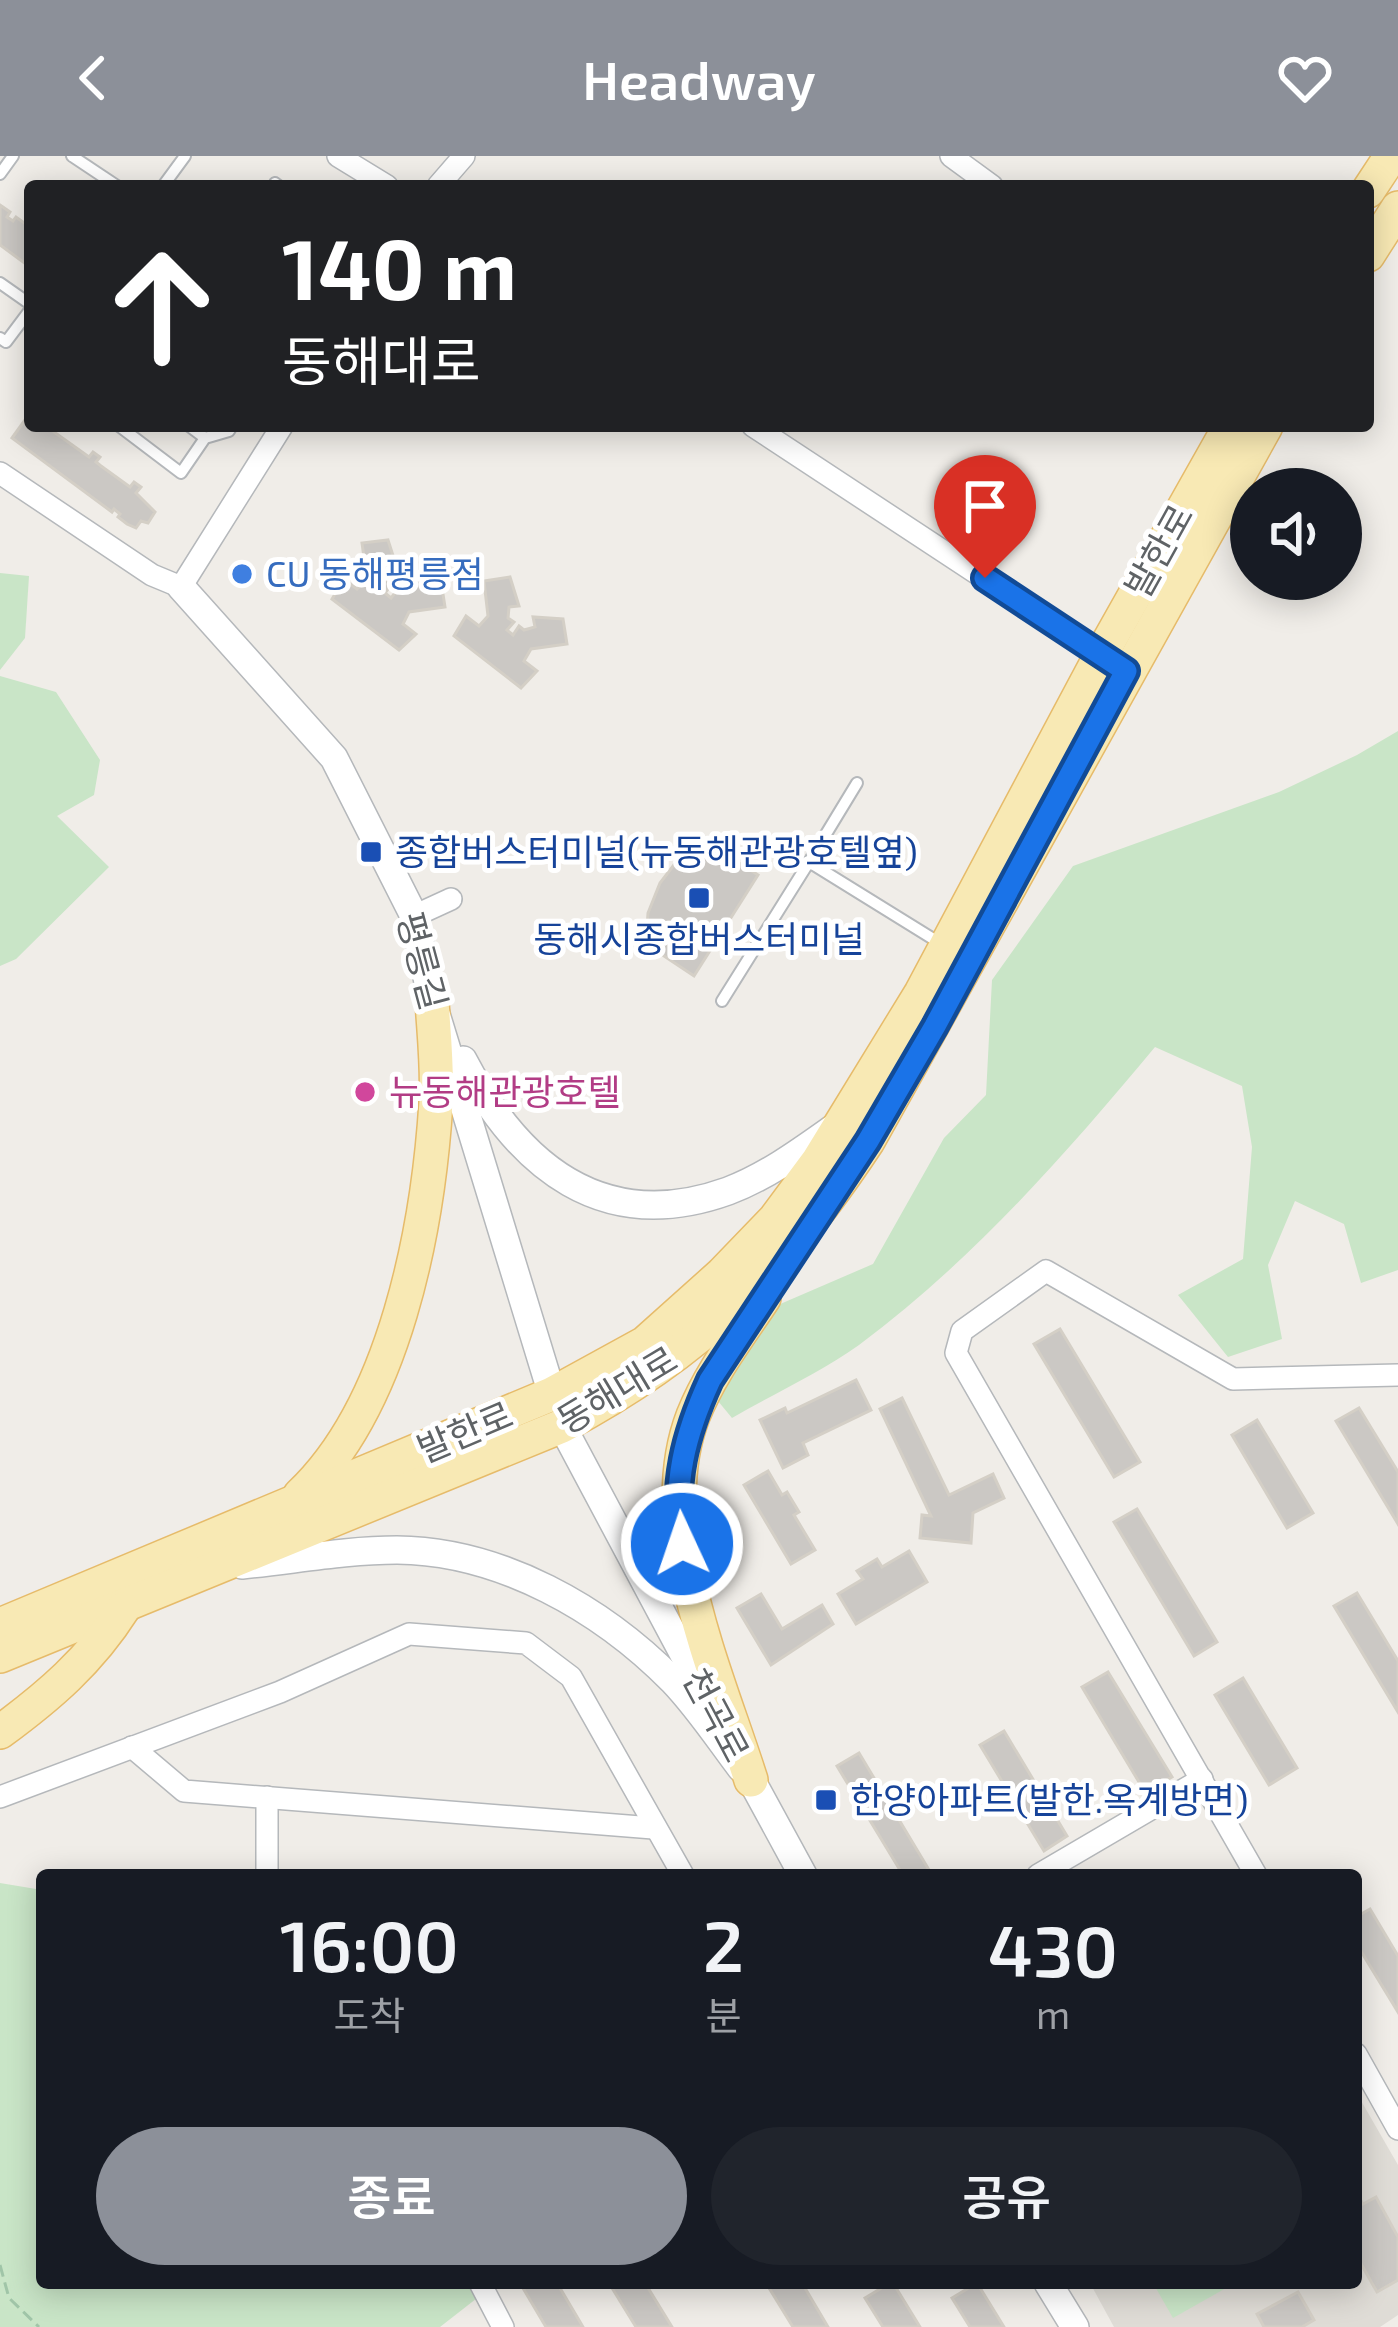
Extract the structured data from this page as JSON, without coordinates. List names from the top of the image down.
{
  "streets": {
    "main road": ["발한로", "동해대로"],
    "street": ["평릉길", "천곡로"]
  },
  "crossings": [
    ["발한로", "평릉길"],
    ["발한로", "동해대로"],
    ["발한로", "천곡로"],
    ["평릉길", "동해대로"],
    ["평릉길", "천곡로"],
    ["동해대로", "천곡로"]
  ],
  "places": {
    "other": ["CU 동해평릉점", "뉴동해관광호텔"],
    "transit": ["종합버스터미널(뉴동해관광호텔옆)", "동해시종합버스터미널", "한양아파트(발한.옥계방면)"]
  },
  "page": {
    "header": "Headway",
    "turn": ["140 m", "동해대로"],
    "eta": [
      "16:00",
      "도착",
      "2",
      "분",
      "430",
      "m"
    ],
    "buttons": ["종료", "공유"]
  }
}
